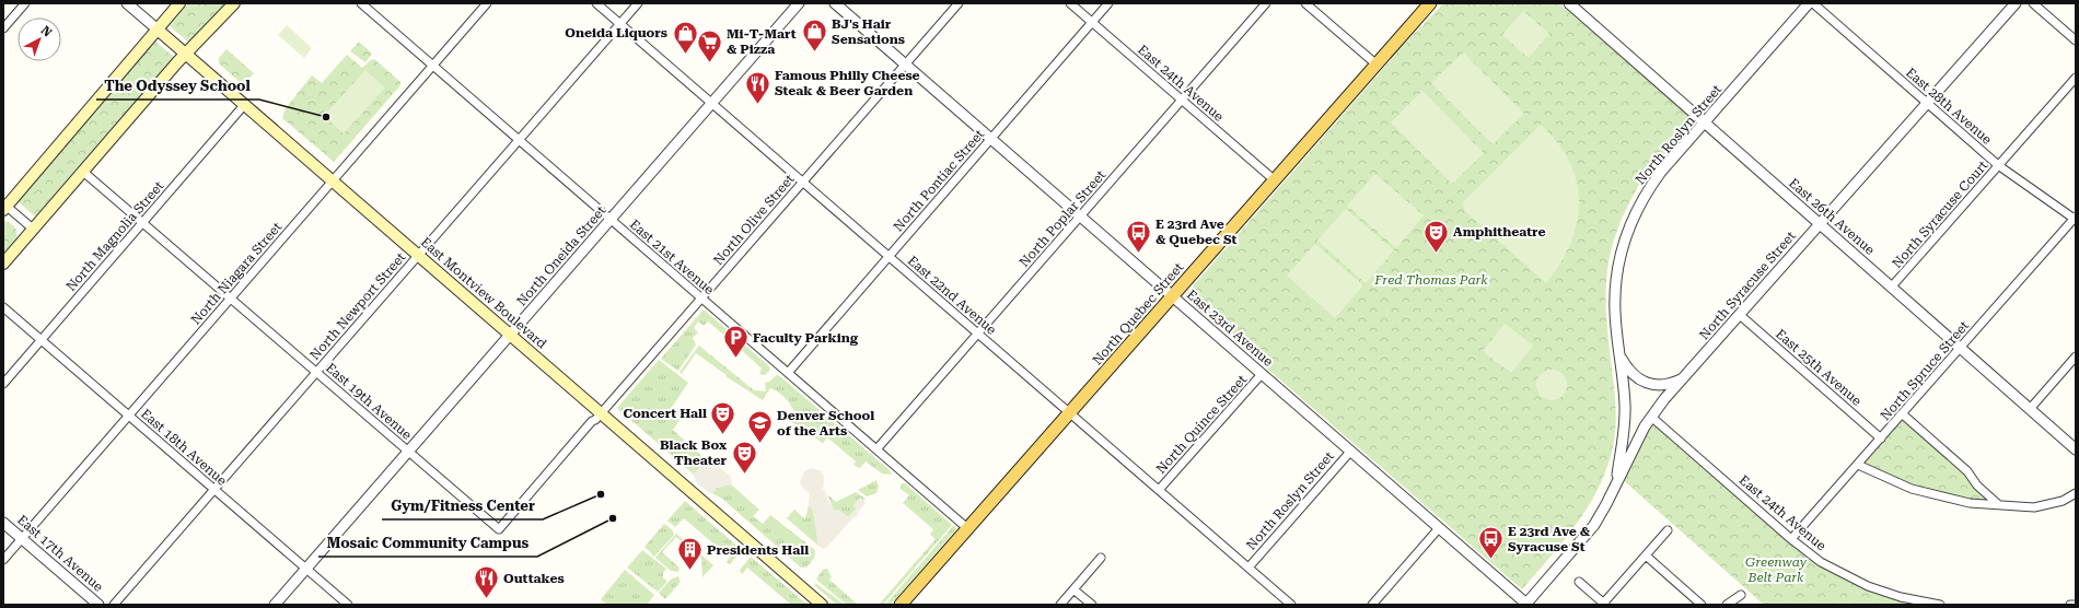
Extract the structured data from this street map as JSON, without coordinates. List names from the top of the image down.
{
  "streets": {
    "main road": ["East Montview Boulevard", "North Quebec Street"],
    "street": [
      "East 24th Avenue",
      "East 28th Avenue",
      "North Roslyn Street",
      "North Pontiac Street",
      "North Syracuse Court",
      "East 26th Avenue",
      "North Poplar Street",
      "North Olive Street",
      "North Magnolia Street",
      "North Oneida Street",
      "East 21st Avenue",
      "North Niagara Street",
      "North Syracuse Street",
      "East 22nd Avenue",
      "North Newport Street",
      "East 23rd Avenue",
      "East 25th Avenue",
      "North Spruce Street",
      "East 19th Avenue",
      "North Quince Street",
      "East 18th Avenue",
      "East 17th Avenue"
    ]
  },
  "crossings": [
    ["East 24th Avenue", "North Pontiac Street"],
    ["East 24th Avenue", "North Poplar Street"],
    ["East 24th Avenue", "North Syracuse Street"],
    ["East 24th Avenue", "North Quebec Street"],
    ["East 24th Avenue", "North Spruce Street"],
    ["East 28th Avenue", "North Syracuse Court"],
    ["East 28th Avenue", "North Syracuse Street"],
    ["East 28th Avenue", "North Spruce Street"],
    ["North Roslyn Street", "East 26th Avenue"],
    ["North Roslyn Street", "North Syracuse Street"],
    ["North Roslyn Street", "East 22nd Avenue"],
    ["North Roslyn Street", "East 23rd Avenue"],
    ["North Pontiac Street", "East 21st Avenue"],
    ["North Pontiac Street", "East 22nd Avenue"],
    ["North Pontiac Street", "East 23rd Avenue"],
    ["North Syracuse Court", "East 26th Avenue"],
    ["East 26th Avenue", "North Syracuse Street"],
    ["East 26th Avenue", "North Spruce Street"],
    ["North Poplar Street", "East 21st Avenue"],
    ["North Poplar Street", "East 22nd Avenue"],
    ["North Poplar Street", "East 23rd Avenue"],
    ["North Olive Street", "East 21st Avenue"],
    ["North Olive Street", "East Montview Boulevard"],
    ["North Olive Street", "East 22nd Avenue"],
    ["North Olive Street", "East 23rd Avenue"],
    ["North Olive Street", "East 19th Avenue"],
    ["North Magnolia Street", "East Montview Boulevard"],
    ["North Magnolia Street", "East 19th Avenue"],
    ["North Magnolia Street", "East 18th Avenue"],
    ["North Oneida Street", "East 21st Avenue"],
    ["North Oneida Street", "East Montview Boulevard"],
    ["North Oneida Street", "East 22nd Avenue"],
    ["North Oneida Street", "East 19th Avenue"],
    ["North Oneida Street", "East 18th Avenue"],
    ["East 21st Avenue", "North Niagara Street"],
    ["East 21st Avenue", "North Newport Street"],
    ["East 21st Avenue", "North Quebec Street"],
    ["North Niagara Street", "East Montview Boulevard"],
    ["North Niagara Street", "East 19th Avenue"],
    ["North Niagara Street", "East 18th Avenue"],
    ["North Niagara Street", "East 17th Avenue"],
    ["North Syracuse Street", "East 23rd Avenue"],
    ["North Syracuse Street", "East 25th Avenue"],
    ["East Montview Boulevard", "North Newport Street"],
    ["East 22nd Avenue", "North Newport Street"],
    ["East 22nd Avenue", "North Quebec Street"],
    ["East 22nd Avenue", "North Quince Street"],
    ["North Newport Street", "East 19th Avenue"],
    ["North Newport Street", "East 18th Avenue"],
    ["North Quebec Street", "East 23rd Avenue"],
    ["East 23rd Avenue", "North Quince Street"],
    ["East 25th Avenue", "North Spruce Street"]
  ],
  "parks": ["Fred Thomas Park", "Greenway Belt Park"],
  "places": {
    "shop": ["BJ's Hair Sensations", "Oneida Liquors"],
    "supermarket": ["Mi-T-Mart & Pizza"],
    "restaurant": ["Famous Philly Cheese Steak & Beer Garden", "Outtakes"],
    "other": ["The Odyssey School", "Gym/Fitness Center", "Mosaic Community Campus"],
    "bus stop": ["E 23rd Ave & Quebec St", "E 23rd Ave & Syracuse St"],
    "theatre": ["Amphitheatre", "Concert Hall", "Black Box Theater"],
    "parking": ["Faculty Parking"],
    "school or university": ["Denver School of the Arts"],
    "building": ["Presidents Hall"]
  },
  "north": "top right"
}
